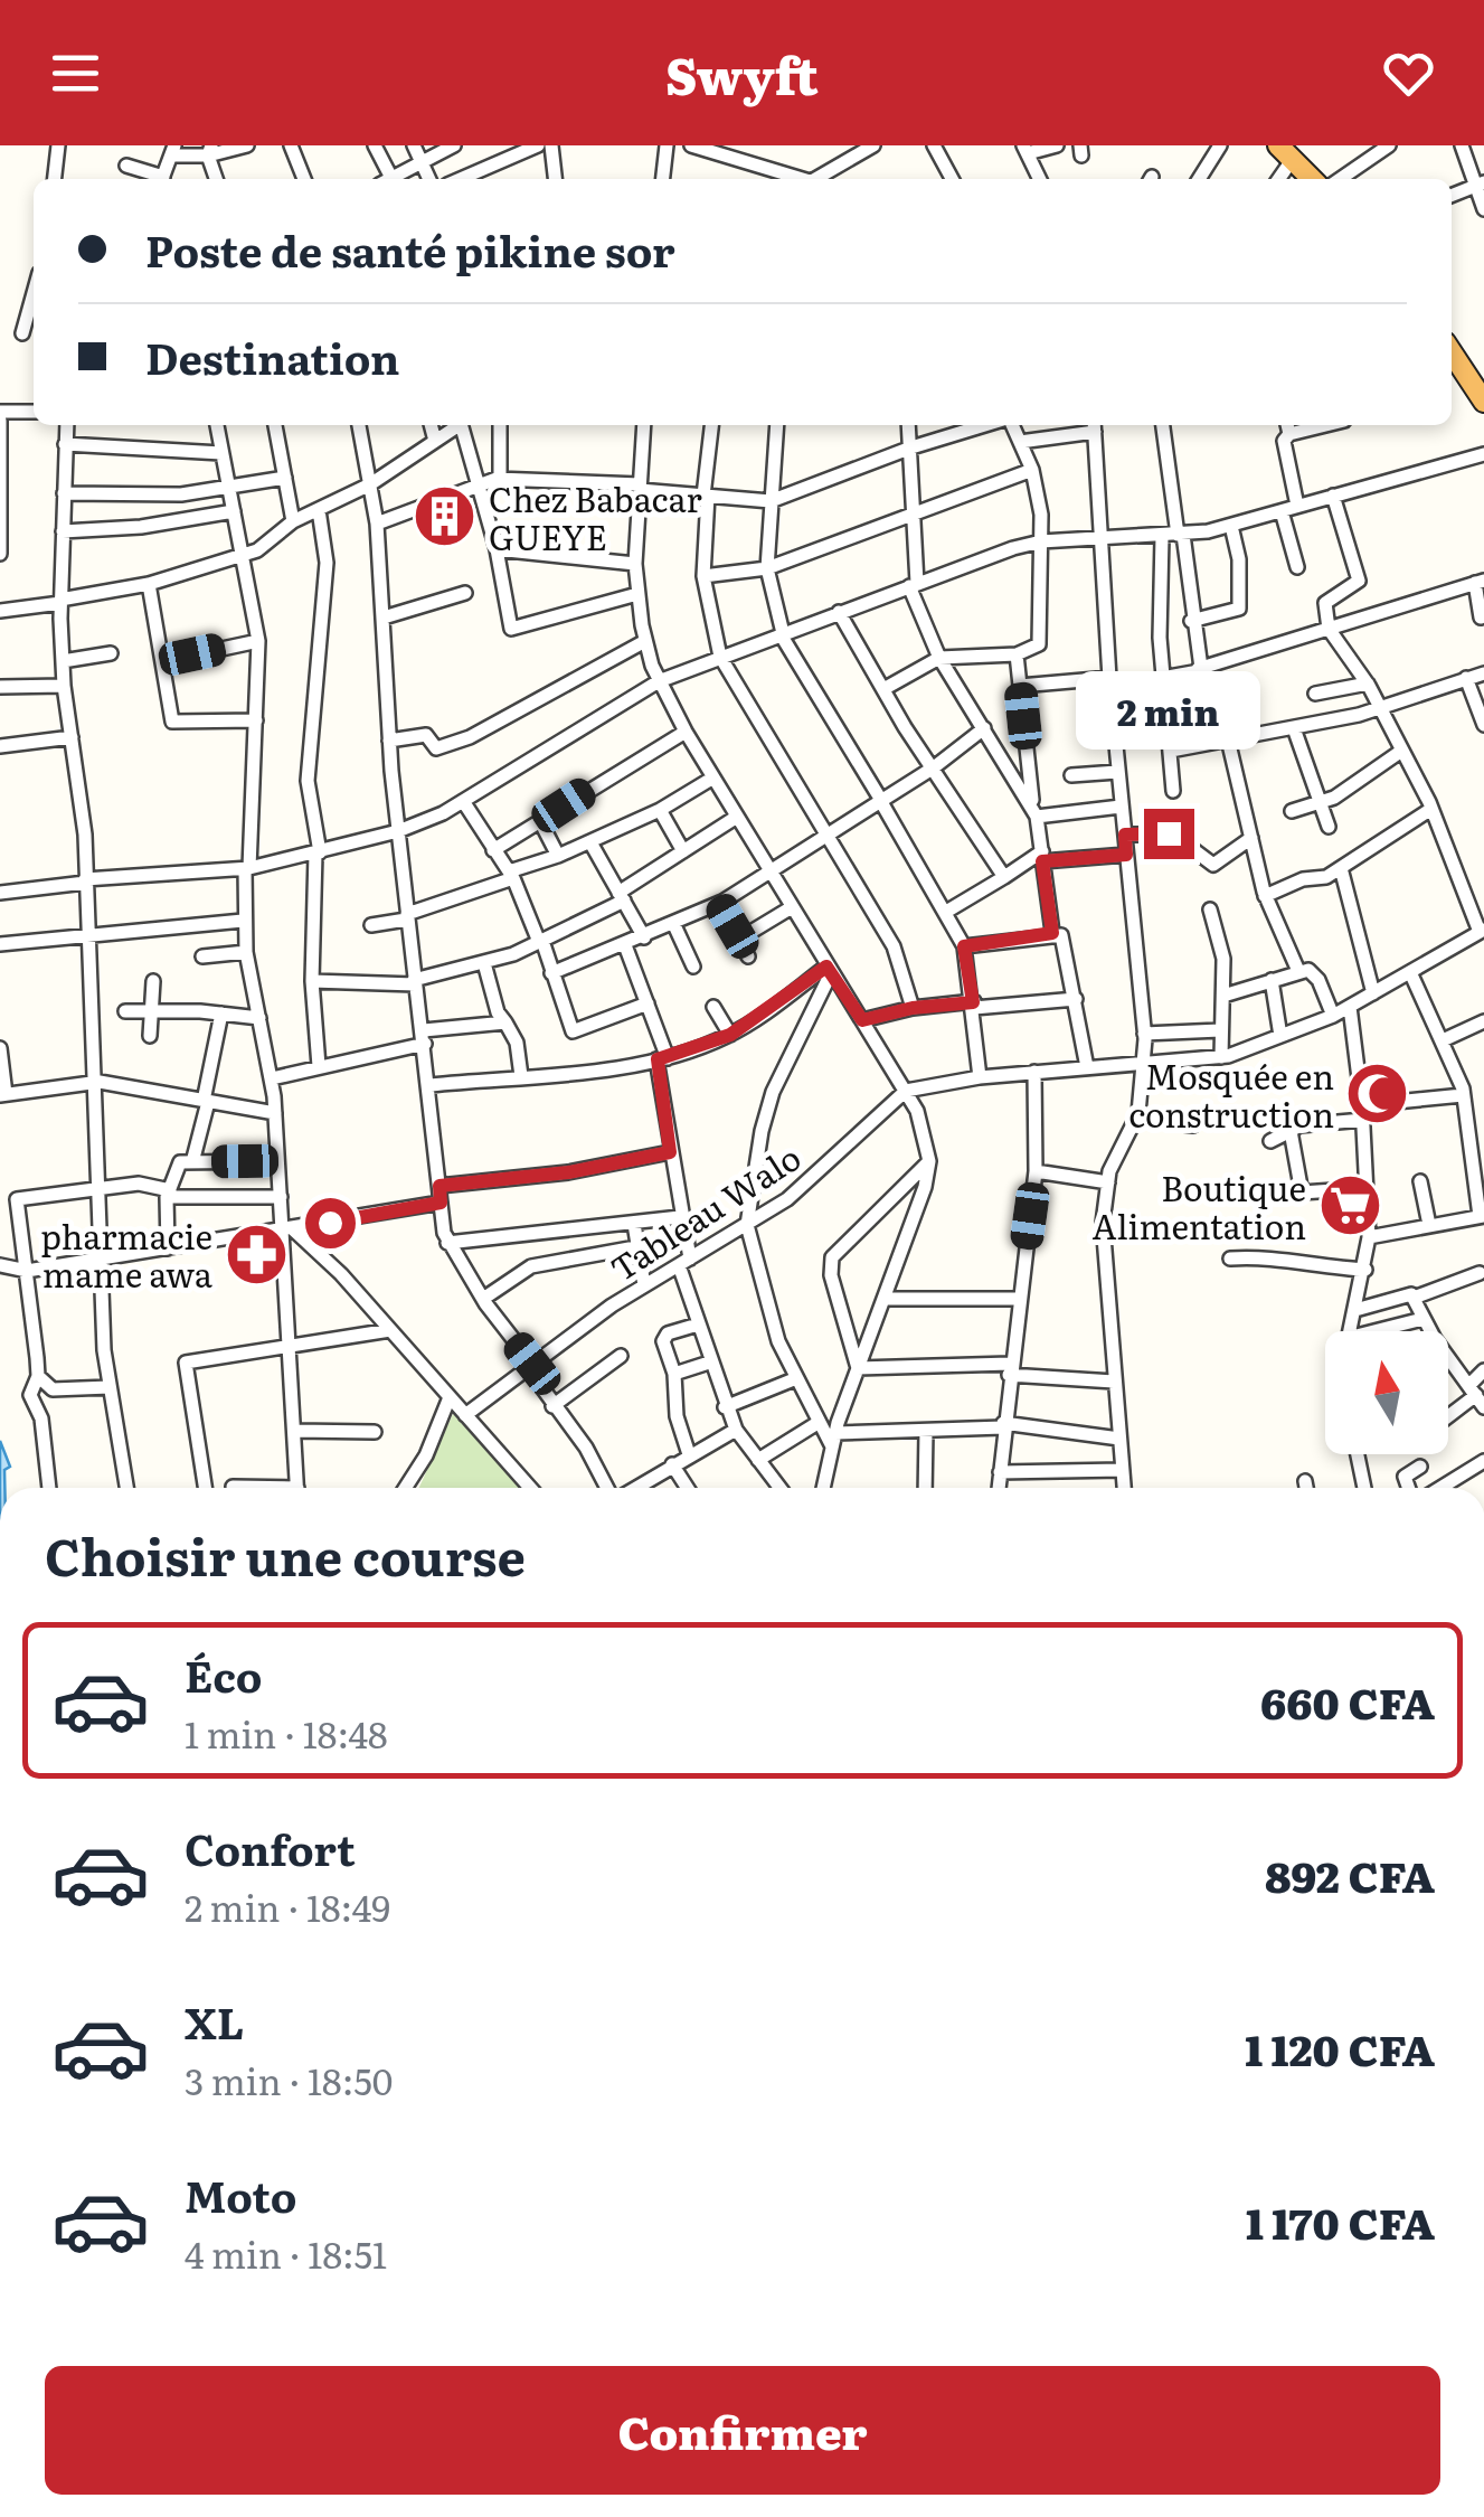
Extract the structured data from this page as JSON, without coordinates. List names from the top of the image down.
{
  "streets": {
    "street": ["Tableau Walo"]
  },
  "places": {
    "building": ["Chez Babacar GUEYE"],
    "mosque": ["Mosquée en construction"],
    "supermarket": ["Boutique Alimentation"],
    "pharmacy": ["pharmacie mame awa"]
  },
  "north": "top",
  "page": {
    "header": "Swyft",
    "banner": ["Poste de santé pikine sor", "Destination"],
    "bubble": "2 min",
    "heading": "Choisir une course",
    "list": [
      {
        "name": "Éco",
        "note": "1 min · 18:48",
        "value": "660 CFA"
      },
      {
        "name": "Confort",
        "note": "2 min · 18:49",
        "value": "892 CFA"
      },
      {
        "name": "XL",
        "note": "3 min · 18:50",
        "value": "1 120 CFA"
      },
      {
        "name": "Moto",
        "note": "4 min · 18:51",
        "value": "1 170 CFA"
      }
    ],
    "buttons": "Confirmer"
  }
}
